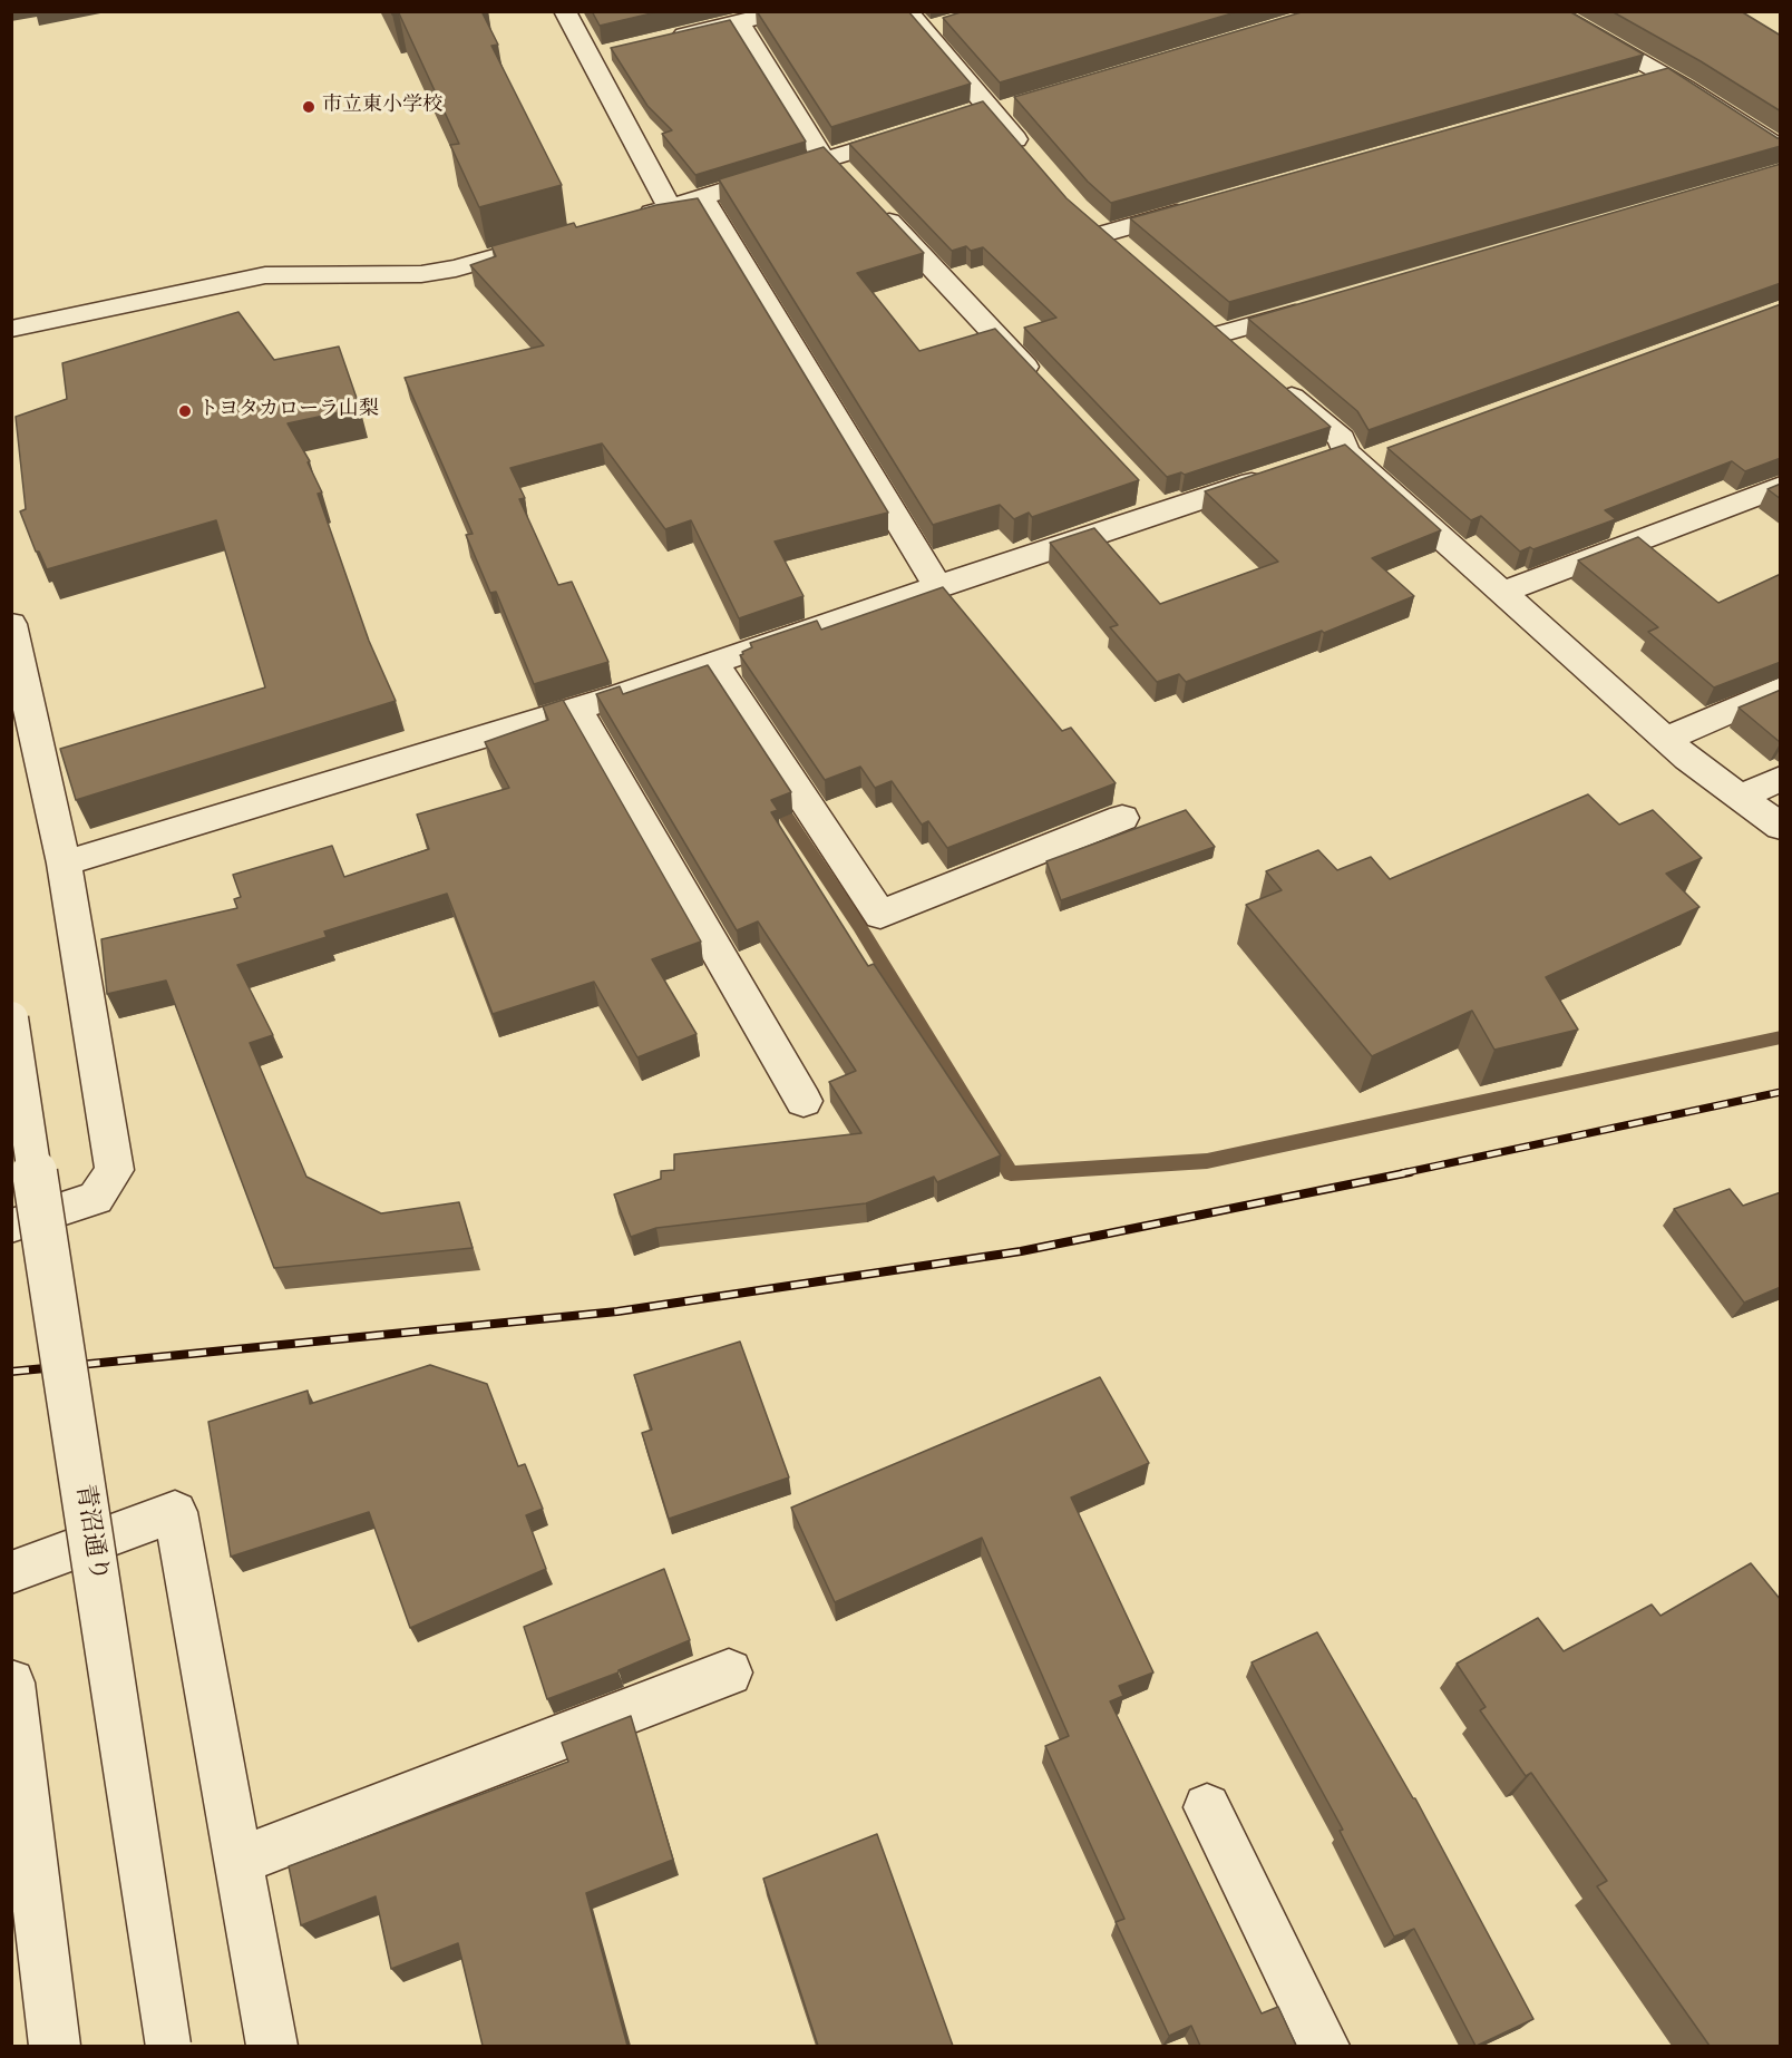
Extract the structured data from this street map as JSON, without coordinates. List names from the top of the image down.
{
  "streets": {
    "street": ["青沼通り"]
  },
  "places": ["市立東小学校", "トヨタカローラ山梨"]
}
